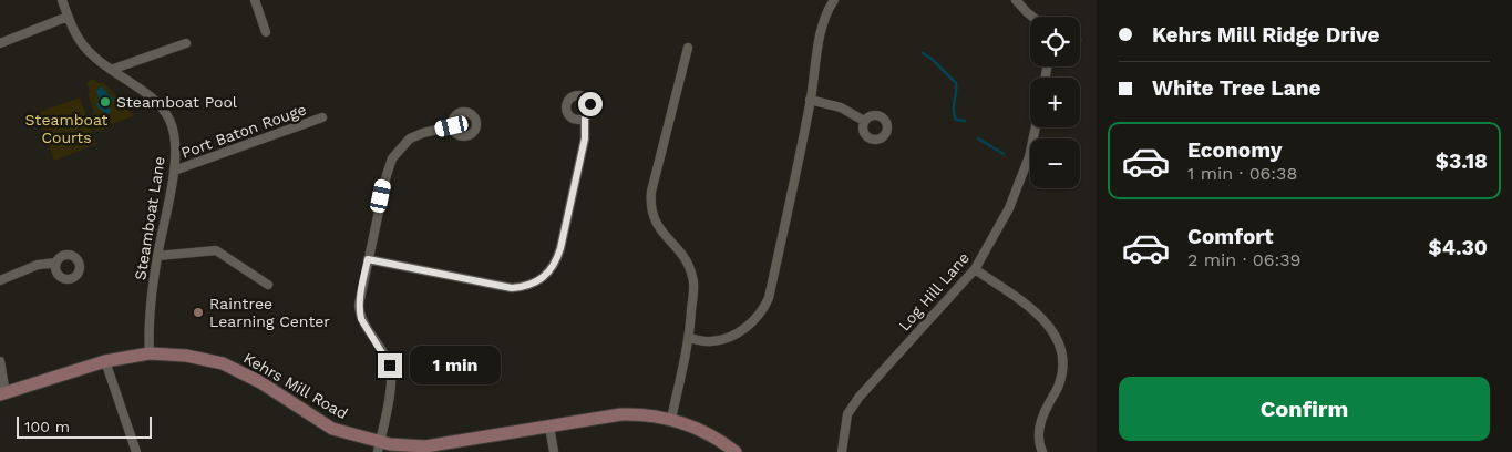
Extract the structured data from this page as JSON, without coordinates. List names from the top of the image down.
{
  "streets": {
    "street": [
      "Port Baton Rouge",
      "Steamboat Lane",
      "Log Hill Lane",
      "Kehrs Mill Road"
    ]
  },
  "crossings": [
    ["Port Baton Rouge", "Steamboat Lane"],
    ["Steamboat Lane", "Kehrs Mill Road"]
  ],
  "parks": ["Steamboat Courts"],
  "places": ["Steamboat Pool", "Raintree Learning Center"],
  "scale_bar": "100 m",
  "page": {
    "banner": ["Kehrs Mill Ridge Drive", "White Tree Lane"],
    "map_buttons": ["+", "−"],
    "list": [
      {
        "name": "Economy",
        "note": "1 min · 06:38",
        "value": "$3.18"
      },
      {
        "name": "Comfort",
        "note": "2 min · 06:39",
        "value": "$4.30"
      }
    ],
    "bubble": "1 min",
    "buttons": "Confirm",
    "scale": "100 m"
  }
}
